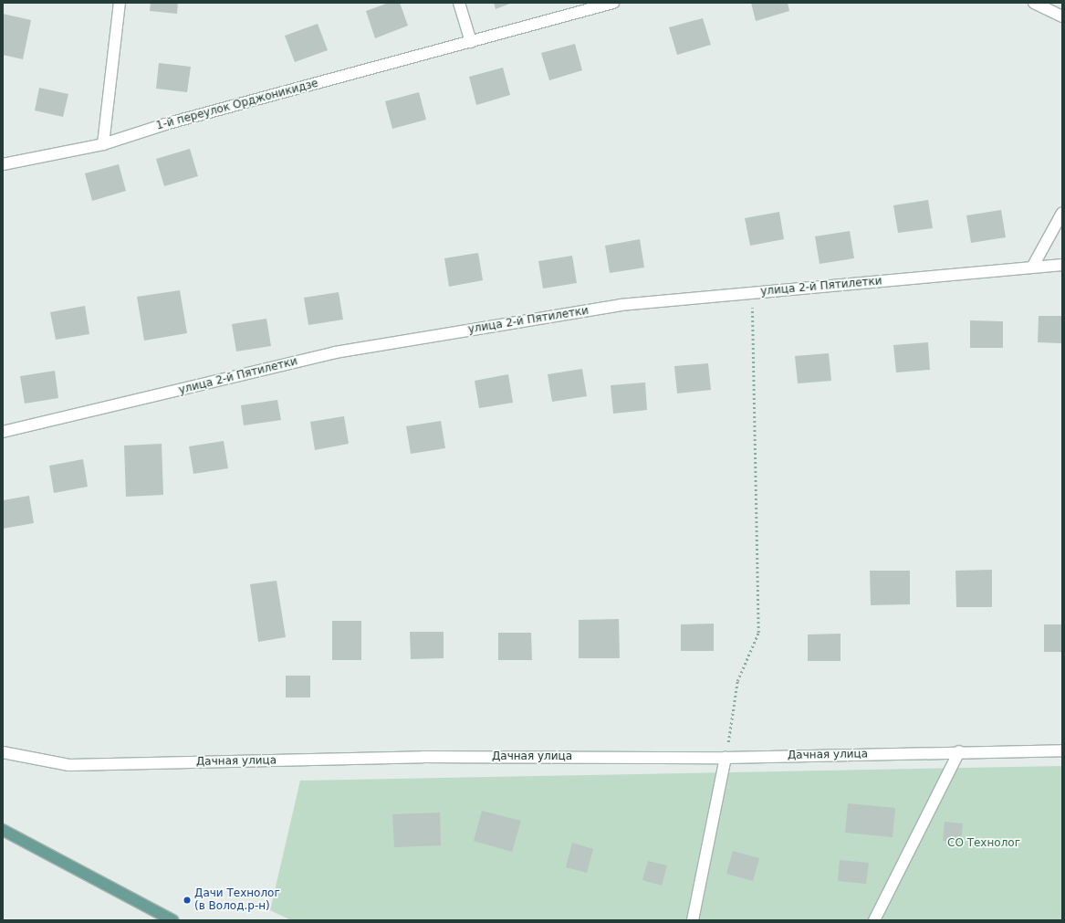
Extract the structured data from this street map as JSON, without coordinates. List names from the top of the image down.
{
  "streets": {
    "street": ["1-й переулок Орджоникидзе", "улица 2-й Пятилетки", "Дачная улица"]
  },
  "parks": ["СО Технолог"],
  "places": ["Дачи Технолог (в Волод.р-н)"]
}
